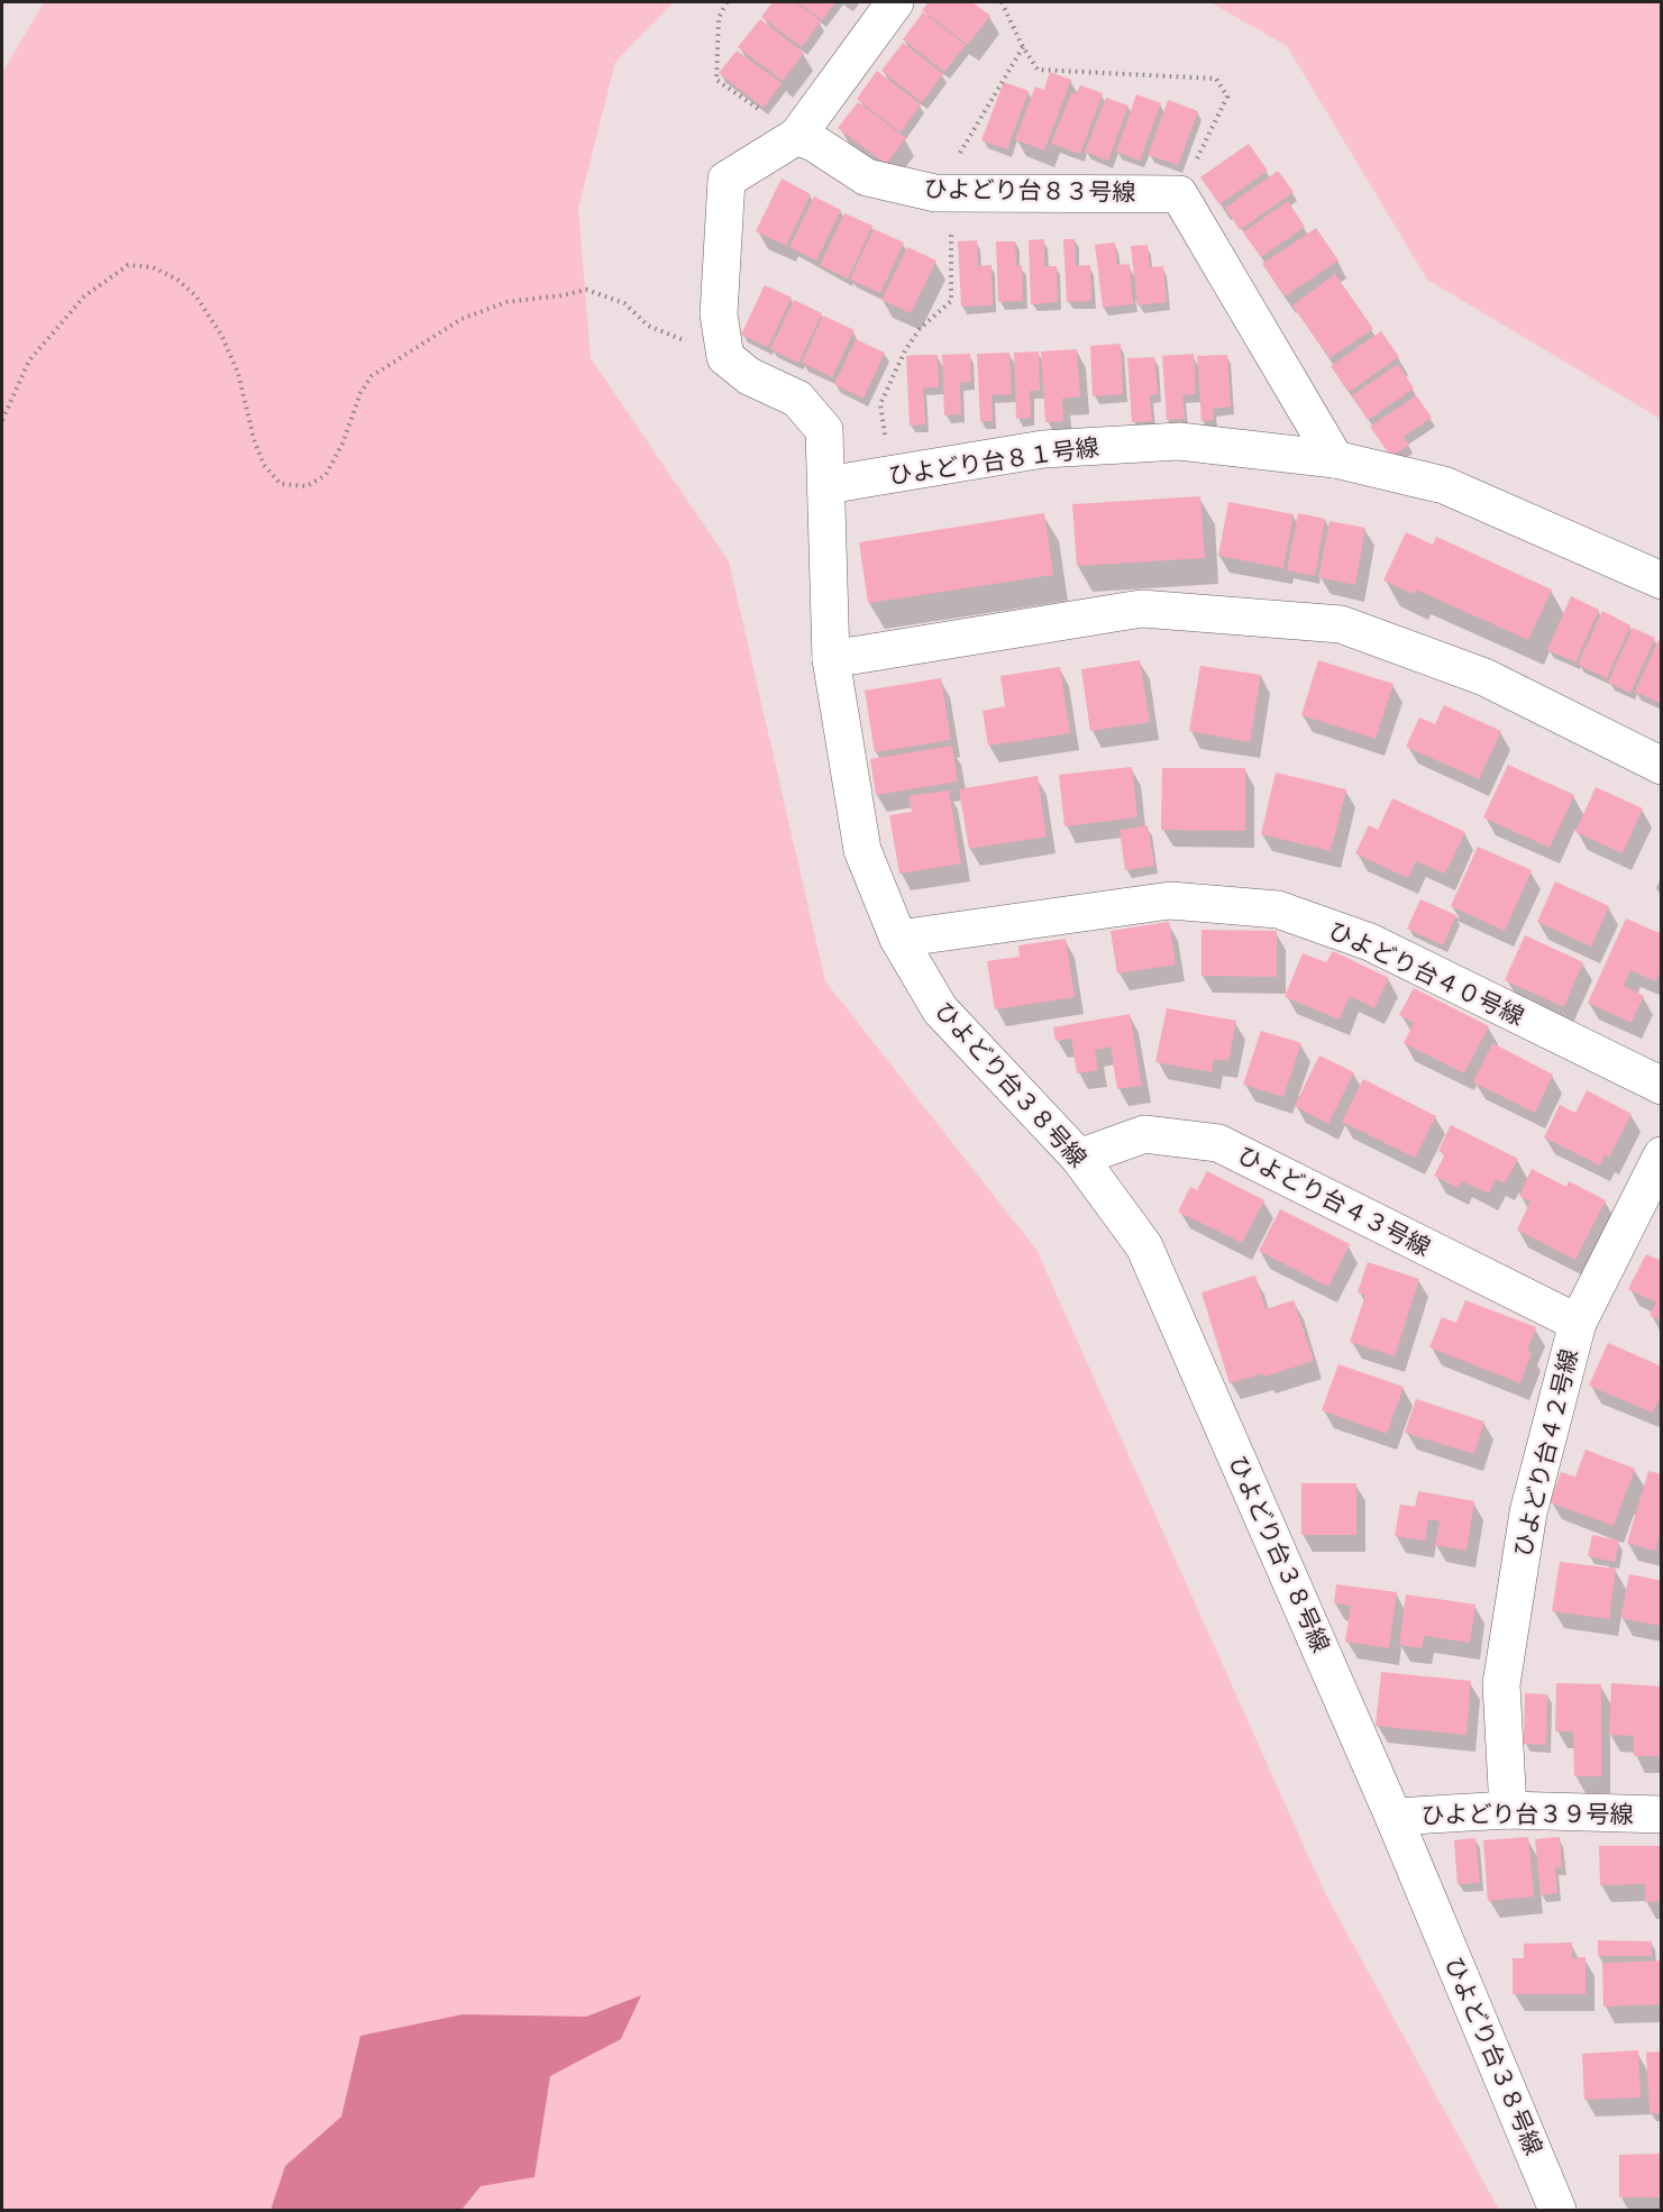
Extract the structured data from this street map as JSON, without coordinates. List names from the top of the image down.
{
  "streets": {
    "street": [
      "ひよどり台８３号線",
      "ひよどり台８１号線",
      "ひよどり台４０号線",
      "ひよどり台３８号線",
      "ひよどり台４３号線",
      "ひよどり台４２号線",
      "ひよどり台３９号線"
    ]
  },
  "crossings": [
    ["ひよどり台４０号線", "ひよどり台３８号線"],
    ["ひよどり台３８号線", "ひよどり台４３号線"],
    ["ひよどり台３８号線", "ひよどり台３９号線"],
    ["ひよどり台４３号線", "ひよどり台４２号線"],
    ["ひよどり台４２号線", "ひよどり台３９号線"]
  ]
}
